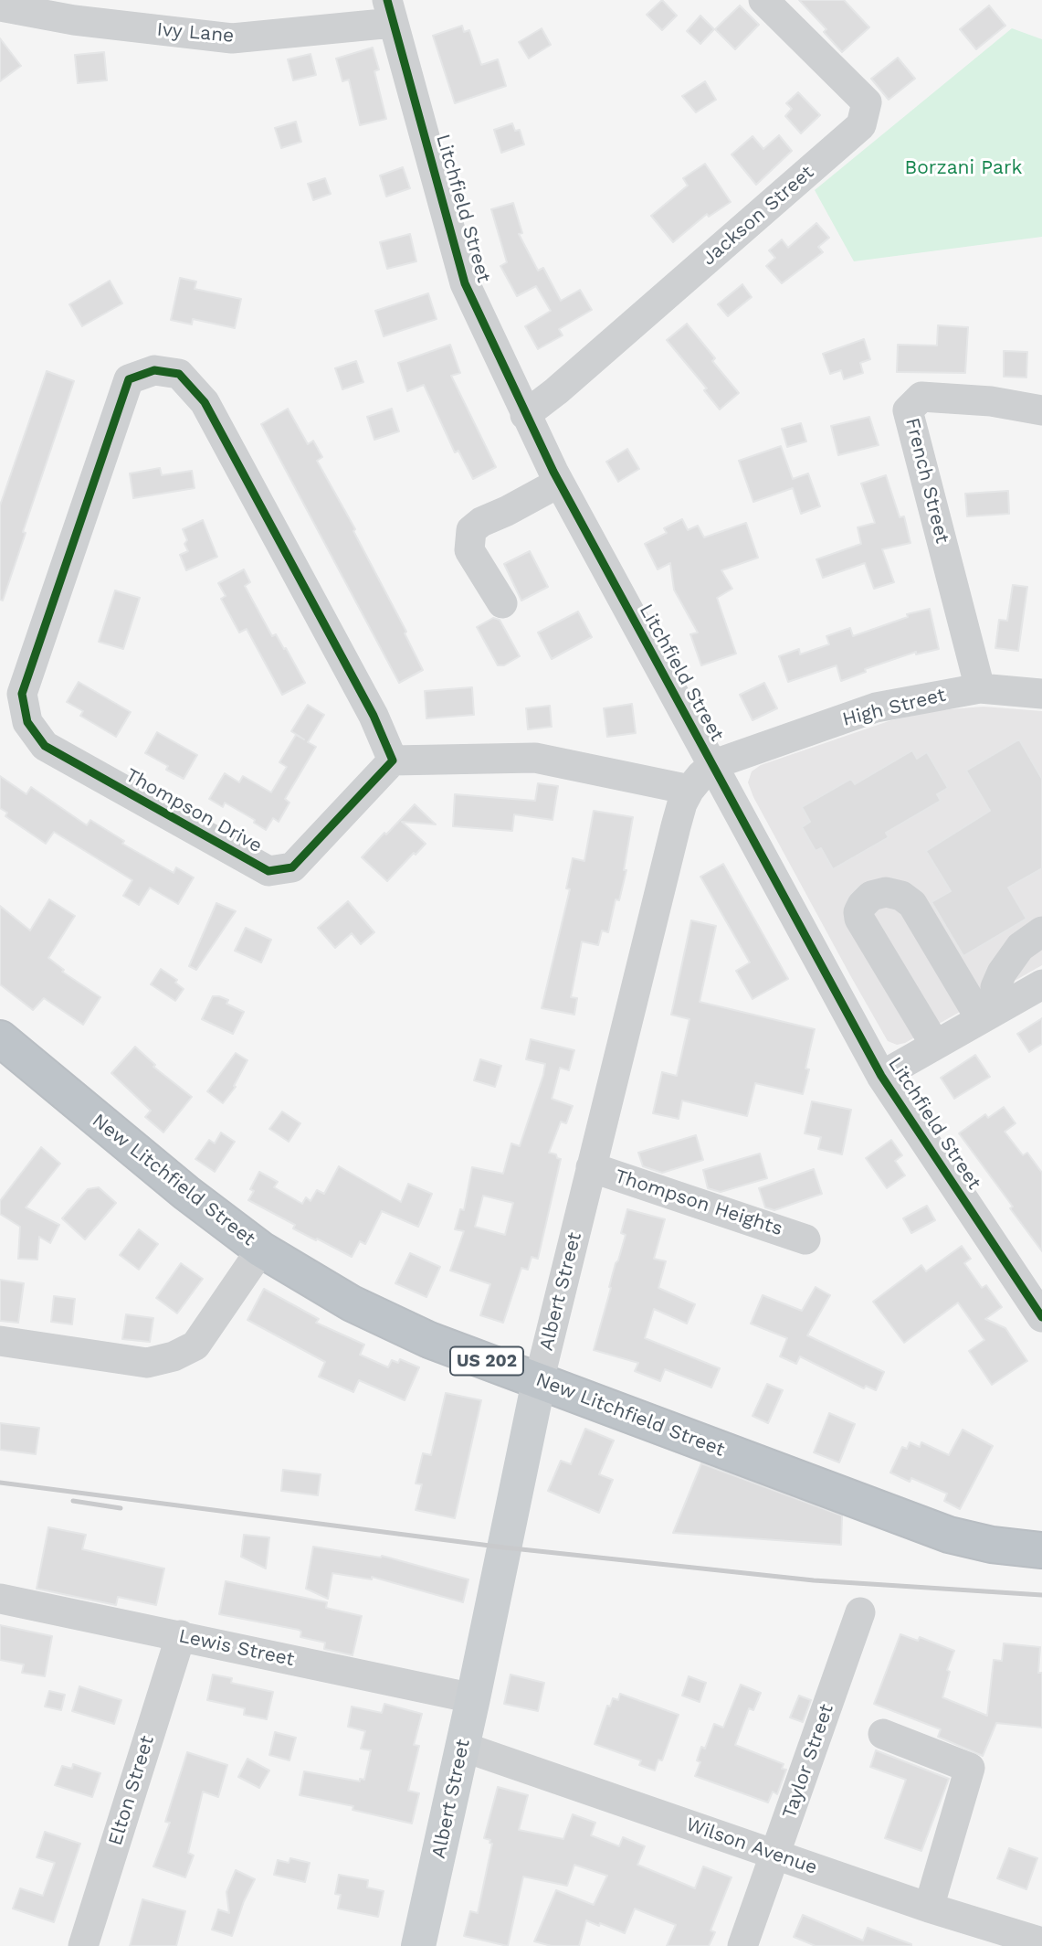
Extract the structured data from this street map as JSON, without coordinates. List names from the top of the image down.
{
  "streets": {
    "highway": ["New Litchfield Street", "US 202"],
    "main road": ["Albert Street"],
    "street": [
      "Ivy Lane",
      "Litchfield Street",
      "Jackson Street",
      "French Street",
      "High Street",
      "Thompson Drive",
      "Thompson Heights",
      "Lewis Street",
      "Taylor Street",
      "Elton Street",
      "Wilson Avenue"
    ]
  },
  "crossings": [
    ["Ivy Lane", "Litchfield Street"],
    ["Litchfield Street", "Jackson Street"],
    ["Litchfield Street", "High Street"],
    ["Litchfield Street", "Albert Street"],
    ["French Street", "High Street"],
    ["High Street", "Albert Street"],
    ["New Litchfield Street", "Albert Street"],
    ["Thompson Heights", "Albert Street"],
    ["Albert Street", "Lewis Street"],
    ["Albert Street", "Wilson Avenue"],
    ["Lewis Street", "Elton Street"],
    ["Taylor Street", "Wilson Avenue"]
  ],
  "parks": ["Borzani Park"]
}
